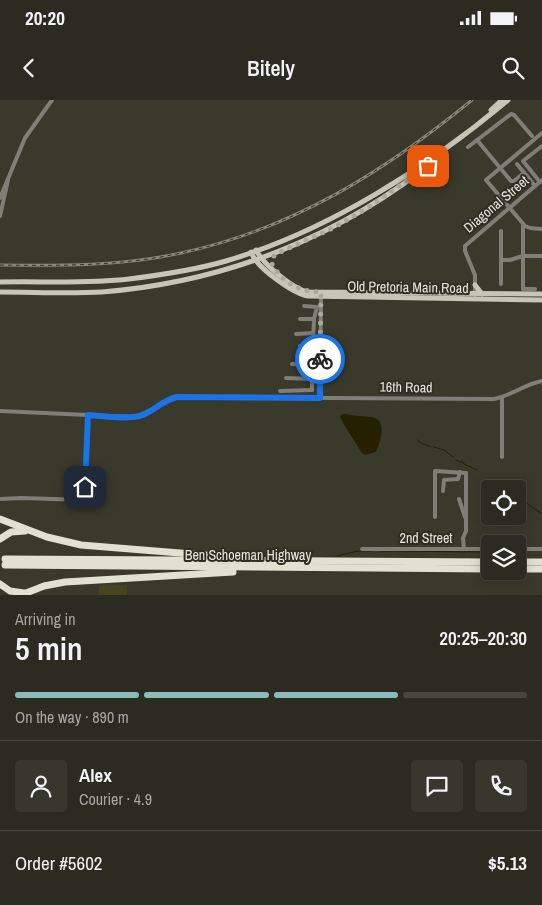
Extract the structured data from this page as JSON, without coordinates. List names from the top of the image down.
{
  "streets": {
    "highway": ["Ben Schoeman Highway"],
    "main road": ["Old Pretoria Main Road"],
    "street": ["Diagonal Street", "16th Road", "2nd Street"]
  },
  "page": {
    "status": "20:20",
    "header": "Bitely",
    "heading": ["5 min", "Arriving in", "20:25–20:30"],
    "panel": [
      "Alex",
      "Courier · 4.9",
      "Order #5602",
      "$5.13"
    ],
    "bar": "On the way · 890 m"
  }
}
